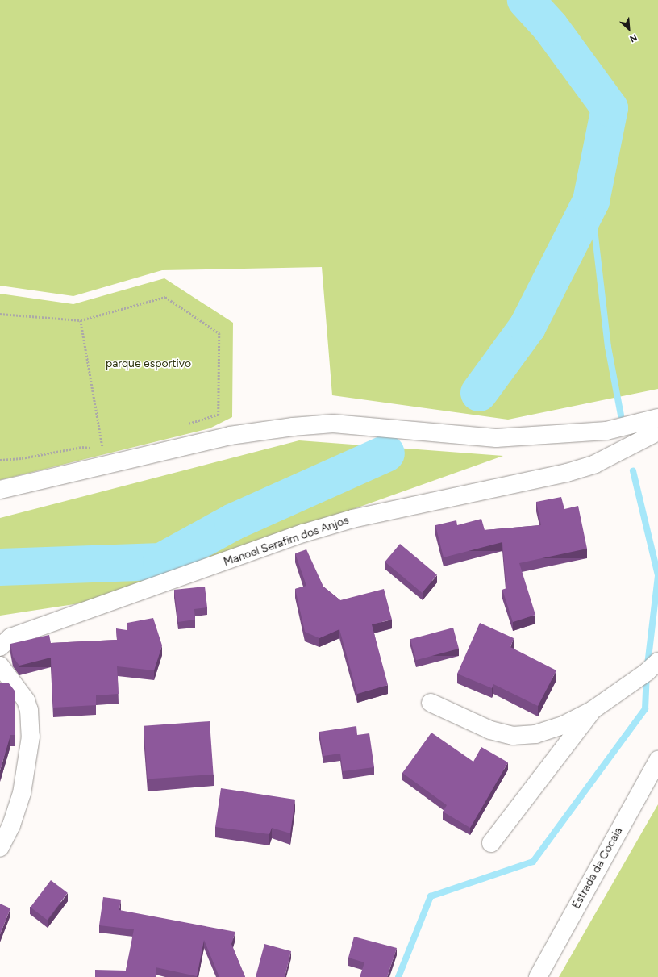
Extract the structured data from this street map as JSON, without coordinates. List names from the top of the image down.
{
  "streets": {
    "street": ["Manoel Serafim dos Anjos", "Estrada da Cocaia"]
  },
  "parks": ["parque esportivo"],
  "north": "bottom right"
}
